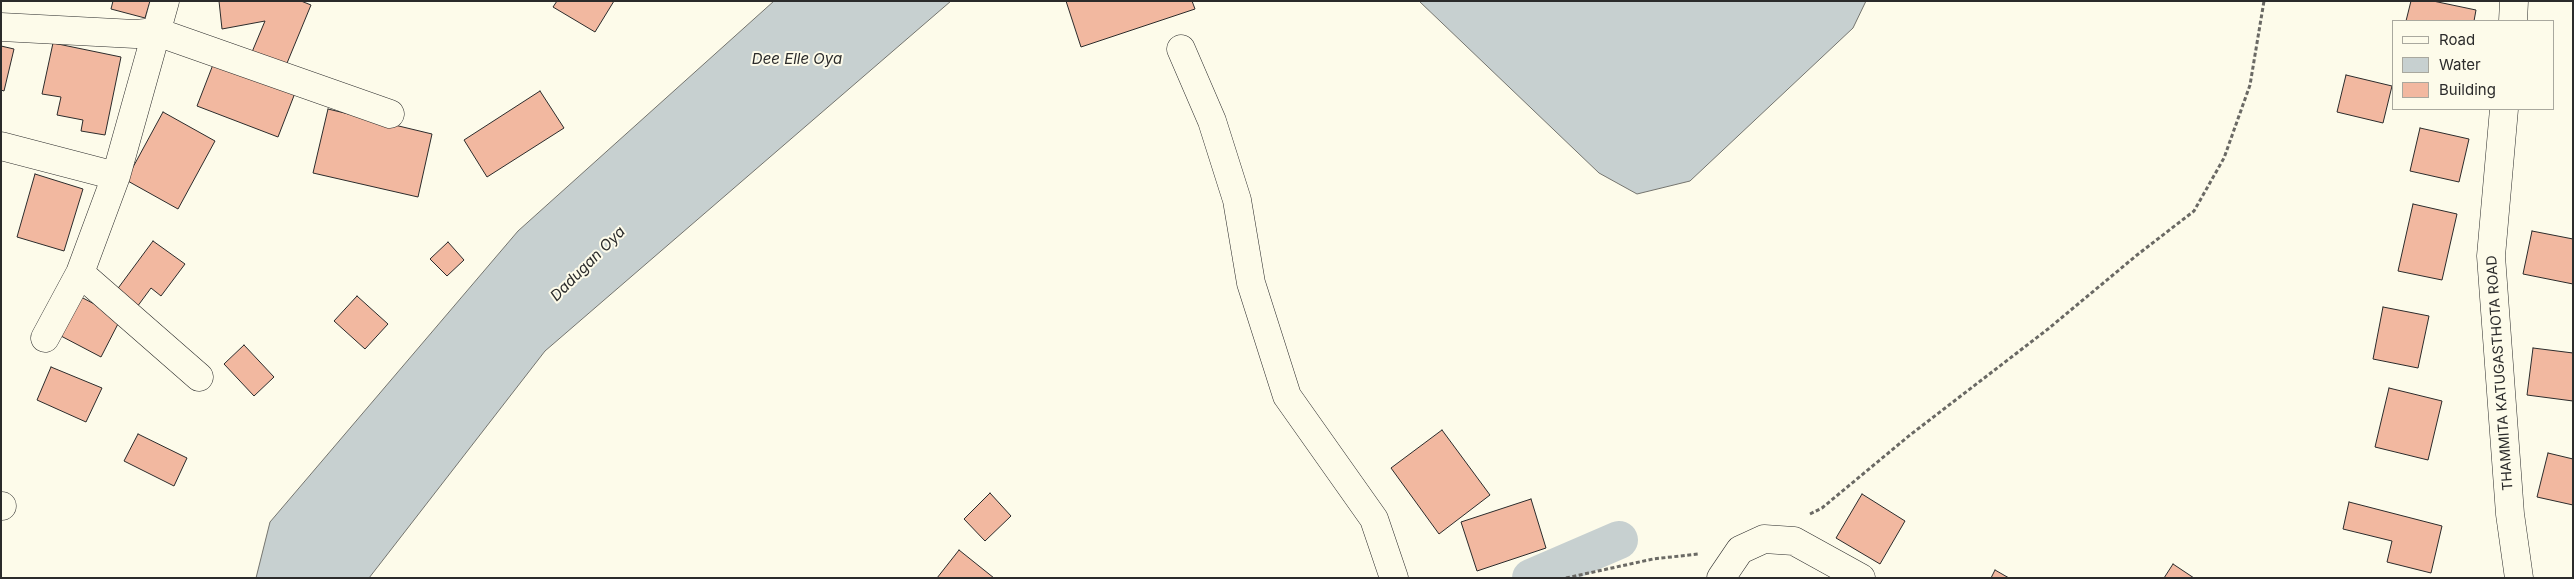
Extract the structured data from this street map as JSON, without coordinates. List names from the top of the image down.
{
  "streets": {
    "street": ["THAMMITA KATUGASTHOTA ROAD"]
  },
  "water": ["Dee Elle Oya", "Dadugan Oya"],
  "legend": ["Road", "Water", "Building"]
}
